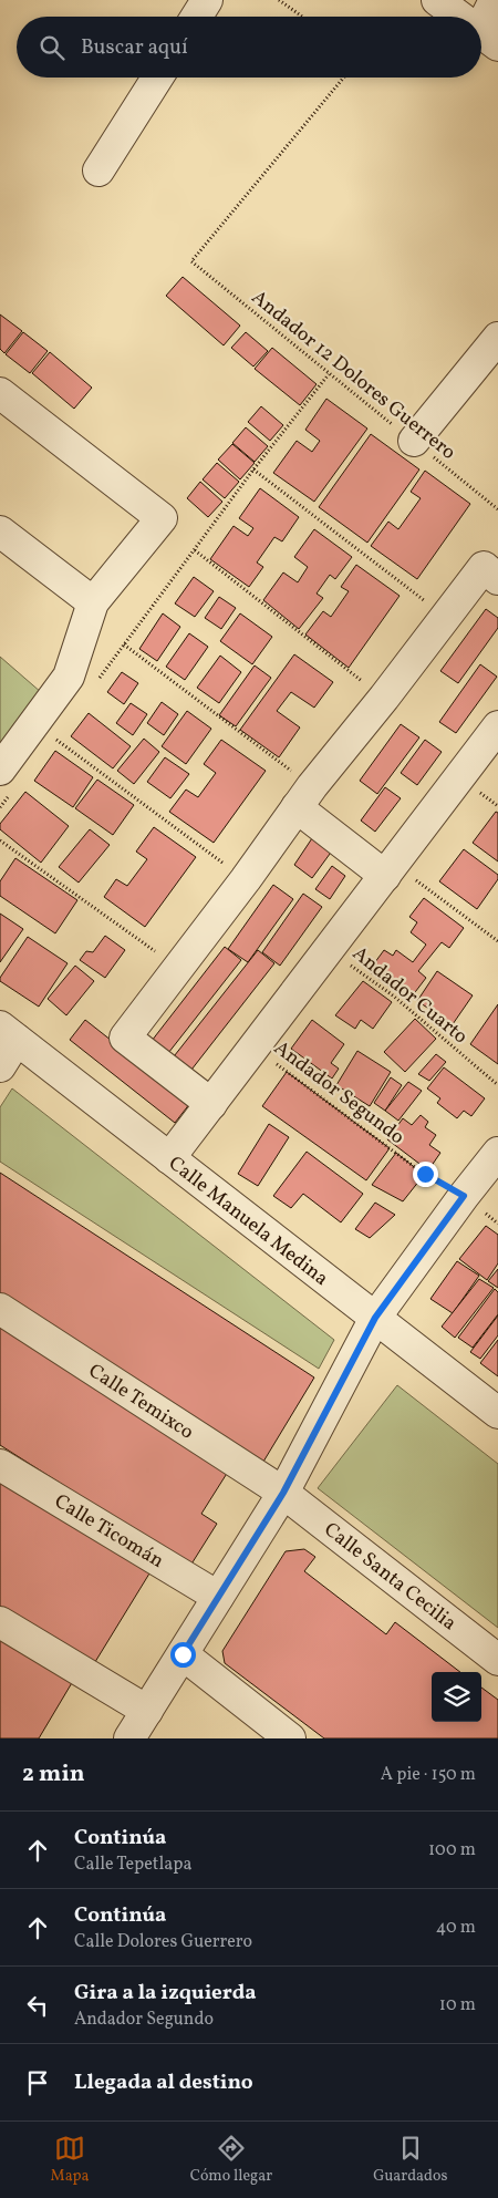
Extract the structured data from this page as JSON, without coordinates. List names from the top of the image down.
{
  "streets": {
    "street": [
      "Calle Manuela Medina",
      "Calle Temixco",
      "Calle Ticomán",
      "Calle Santa Cecilia"
    ],
    "path": ["Andador 12 Dolores Guerrero", "Andador Cuarto", "Andador Segundo"]
  },
  "crossings": [
    ["Calle Temixco", "Calle Santa Cecilia"]
  ],
  "page": {
    "search": "Buscar aquí",
    "heading": ["2 min", "A pie · 150 m"],
    "list": [
      ["Continúa", "Calle Tepetlapa", "100 m"],
      ["Continúa", "Calle Dolores Guerrero", "40 m"],
      ["Gira a la izquierda", "Andador Segundo", "10 m"],
      "Llegada al destino"
    ],
    "nav": ["Mapa", "Cómo llegar", "Guardados"]
  }
}
